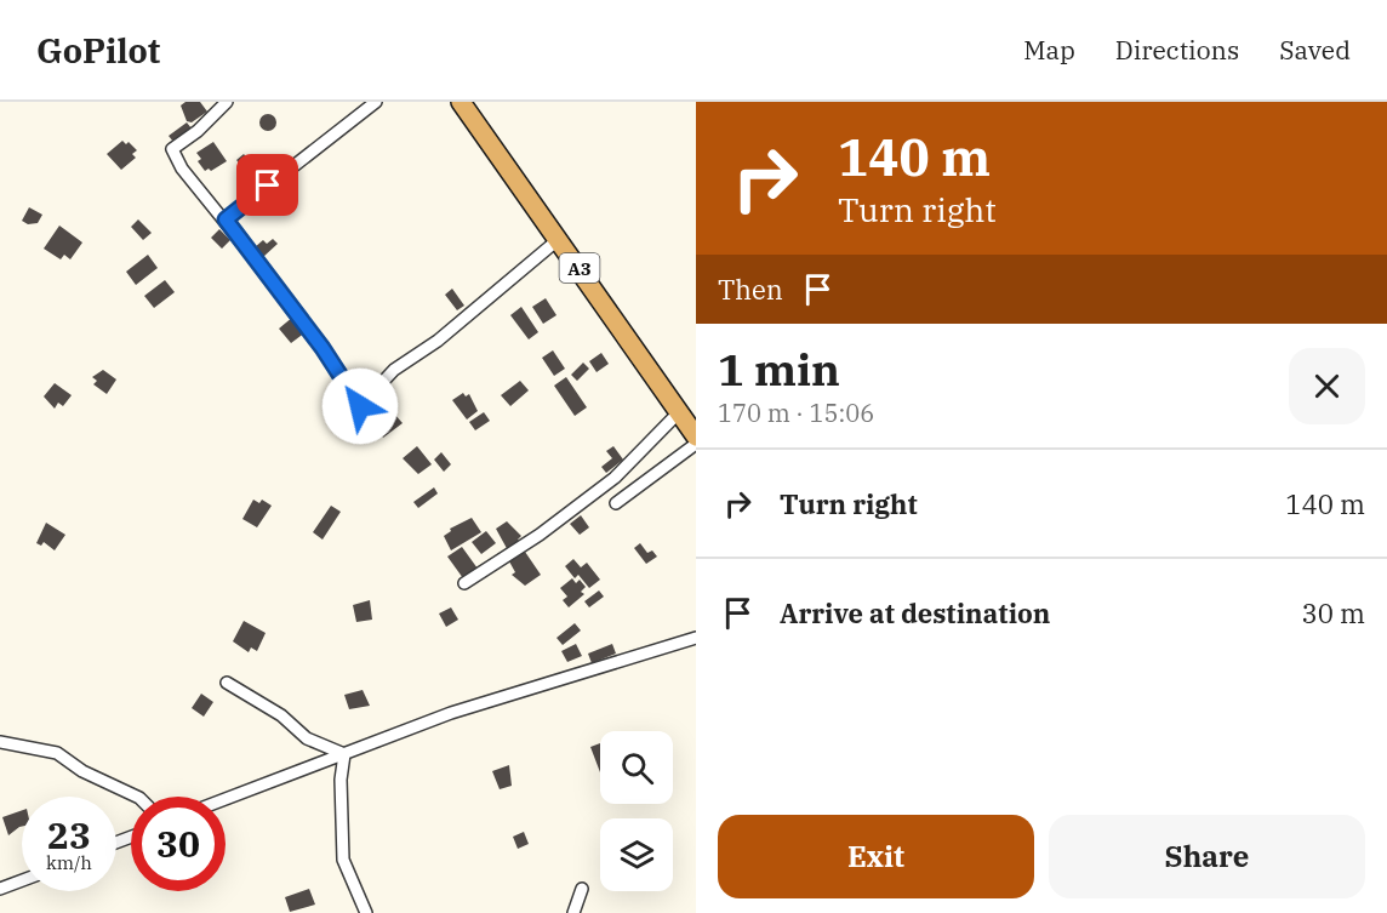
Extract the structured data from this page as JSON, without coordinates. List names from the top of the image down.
{
  "streets": {
    "highway": ["A3"]
  },
  "page": {
    "header": "GoPilot",
    "nav": ["Map", "Directions", "Saved"],
    "turn": ["140 m", "Turn right"],
    "then": "Then",
    "heading": ["1 min", "170 m · 15:06"],
    "list": [
      {
        "name": "Turn right",
        "value": "140 m"
      },
      {
        "name": "Arrive at destination",
        "value": "30 m"
      }
    ],
    "speed": "23 km/h",
    "limit": "30",
    "buttons": ["Exit", "Share"]
  }
}
